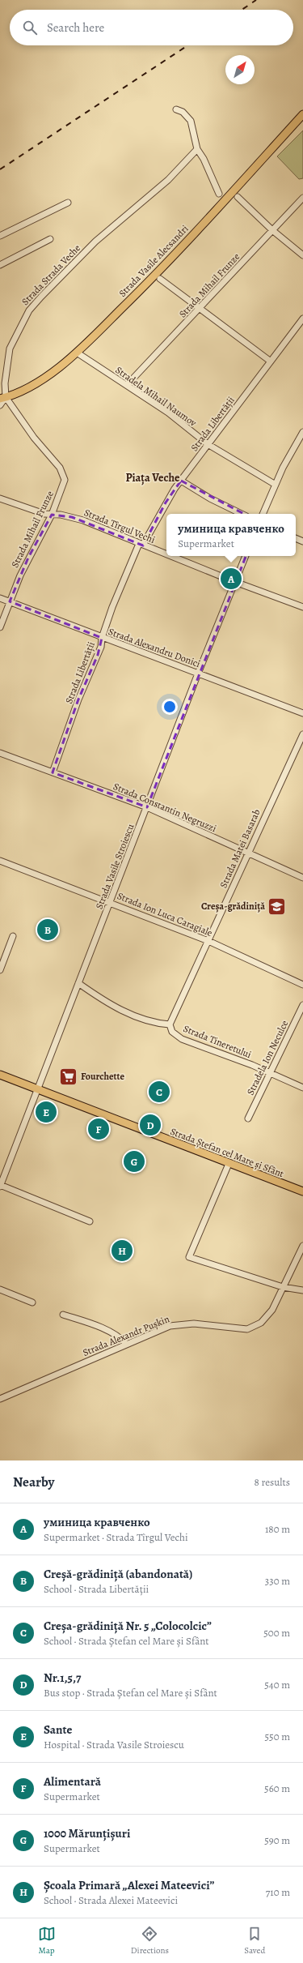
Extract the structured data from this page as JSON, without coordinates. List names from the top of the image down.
{
  "streets": {
    "main road": ["Strada Vasile Alecsandri", "Strada Ștefan cel Mare și Sfânt"],
    "street": [
      "Strada Strada Veche",
      "Strada Mihail Frunze",
      "Stradela Mihail Naumov",
      "Strada Libertății",
      "Strada Tîrgul Vechi",
      "Strada Alexandru Donici",
      "Strada Constantin Negruzzi",
      "Strada Matei Basarab",
      "Strada Vasile Stroiescu",
      "Strada Ion Luca Caragiale",
      "Strada Tineretului",
      "Stradela Ion Neculce",
      "Strada Alexandr Pușkin"
    ]
  },
  "crossings": [
    ["Strada Vasile Alecsandri", "Strada Strada Veche"],
    ["Strada Vasile Alecsandri", "Stradela Mihail Naumov"],
    ["Strada Strada Veche", "Strada Mihail Frunze"],
    ["Strada Mihail Frunze", "Stradela Mihail Naumov"],
    ["Strada Mihail Frunze", "Strada Tîrgul Vechi"],
    ["Strada Mihail Frunze", "Strada Alexandru Donici"],
    ["Stradela Mihail Naumov", "Strada Libertății"],
    ["Strada Libertății", "Strada Tîrgul Vechi"],
    ["Strada Libertății", "Strada Alexandru Donici"],
    ["Strada Libertății", "Strada Constantin Negruzzi"],
    ["Strada Tîrgul Vechi", "Strada Vasile Stroiescu"],
    ["Strada Alexandru Donici", "Strada Vasile Stroiescu"],
    ["Strada Constantin Negruzzi", "Strada Matei Basarab"],
    ["Strada Constantin Negruzzi", "Strada Vasile Stroiescu"],
    ["Strada Matei Basarab", "Strada Ion Luca Caragiale"],
    ["Strada Matei Basarab", "Strada Tineretului"],
    ["Strada Vasile Stroiescu", "Strada Ion Luca Caragiale"],
    ["Strada Vasile Stroiescu", "Strada Tineretului"],
    ["Strada Vasile Stroiescu", "Strada Ștefan cel Mare și Sfânt"],
    ["Strada Tineretului", "Stradela Ion Neculce"]
  ],
  "districts": ["Piața Veche"],
  "places": {
    "school or university": ["Creșa-grădiniță"],
    "supermarket": ["Fourchette"]
  },
  "north": "top right",
  "page": {
    "search": "Search here",
    "popup": ["уминица кравченко", "Supermarket"],
    "pins": [
      "A",
      "B",
      "C",
      "E",
      "D",
      "F",
      "G",
      "H"
    ],
    "heading": ["Nearby", "8 results"],
    "list": [
      {
        "mark": "A",
        "name": "уминица кравченко",
        "note": "Supermarket · Strada Tîrgul Vechi",
        "value": "180 m"
      },
      {
        "mark": "B",
        "name": "Creșă-grădiniță (abandonată)",
        "note": "School · Strada Libertății",
        "value": "330 m"
      },
      {
        "mark": "C",
        "name": "Creșa-grădiniță Nr. 5 „Colocolcic”",
        "note": "School · Strada Ștefan cel Mare și Sfânt",
        "value": "500 m"
      },
      {
        "mark": "D",
        "name": "Nr.1,5,7",
        "note": "Bus stop · Strada Ștefan cel Mare și Sfânt",
        "value": "540 m"
      },
      {
        "mark": "E",
        "name": "Sante",
        "note": "Hospital · Strada Vasile Stroiescu",
        "value": "550 m"
      },
      {
        "mark": "F",
        "name": "Alimentară",
        "note": "Supermarket",
        "value": "560 m"
      },
      {
        "mark": "G",
        "name": "1000 Mărunțișuri",
        "note": "Supermarket",
        "value": "590 m"
      },
      {
        "mark": "H",
        "name": "Școala Primară „Alexei Mateevici”",
        "note": "School · Strada Alexei Mateevici",
        "value": "710 m"
      }
    ],
    "nav": ["Map", "Directions", "Saved"]
  }
}
